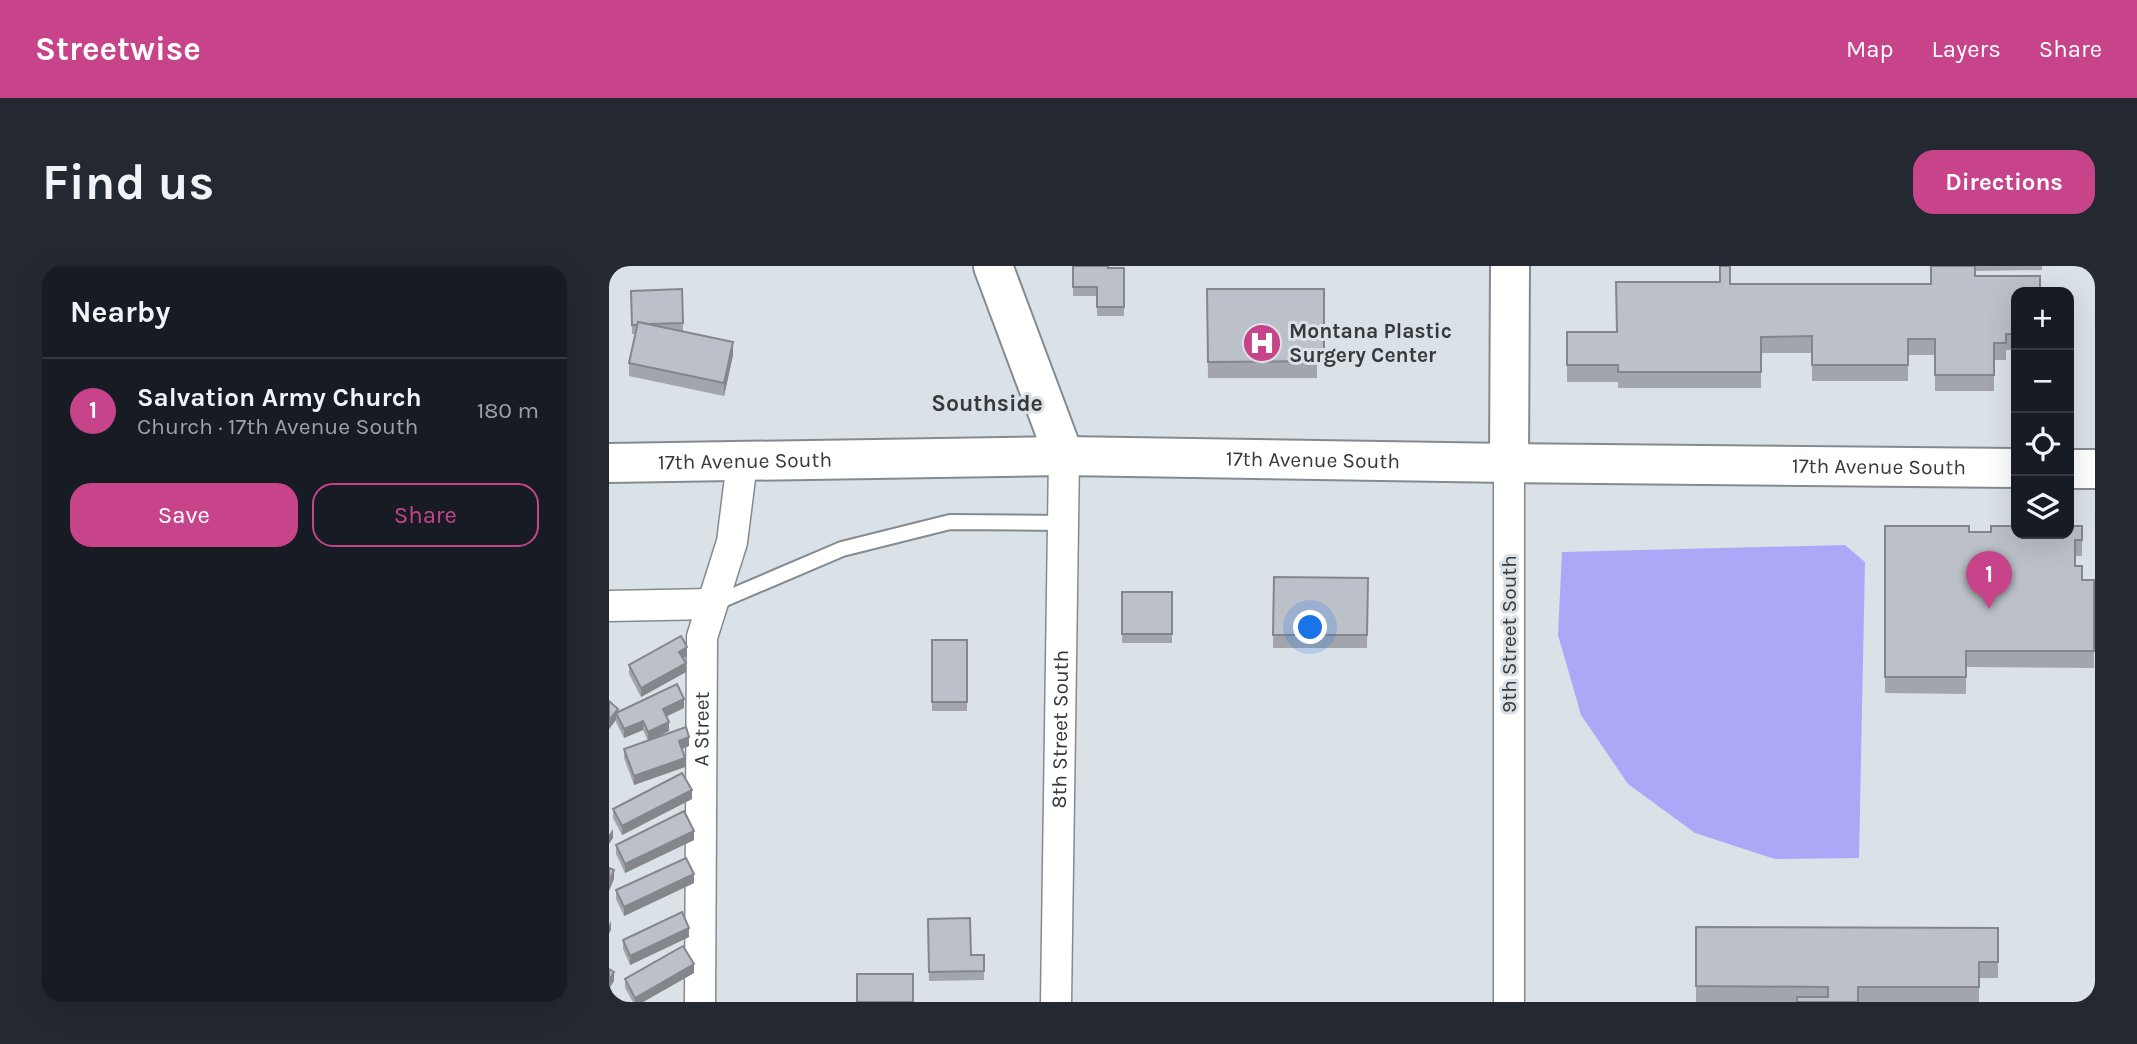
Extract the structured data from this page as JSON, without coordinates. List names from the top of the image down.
{
  "streets": {
    "street": [
      "17th Avenue South",
      "9th Street South",
      "A Street",
      "8th Street South"
    ]
  },
  "crossings": [
    ["17th Avenue South", "9th Street South"],
    ["17th Avenue South", "A Street"],
    ["17th Avenue South", "8th Street South"]
  ],
  "districts": ["Southside"],
  "places": {
    "hospital": ["Montana Plastic Surgery Center"]
  },
  "page": {
    "header": "Streetwise",
    "nav": ["Map", "Layers", "Share"],
    "buttons": [
      "Directions",
      ["Save", "Share"]
    ],
    "title": "Find us",
    "heading": "Nearby",
    "map_buttons": ["+", "−"],
    "list": [
      {
        "mark": "1",
        "name": "Salvation Army Church",
        "note": "Church · 17th Avenue South",
        "value": "180 m"
      }
    ],
    "pins": "1"
  }
}
